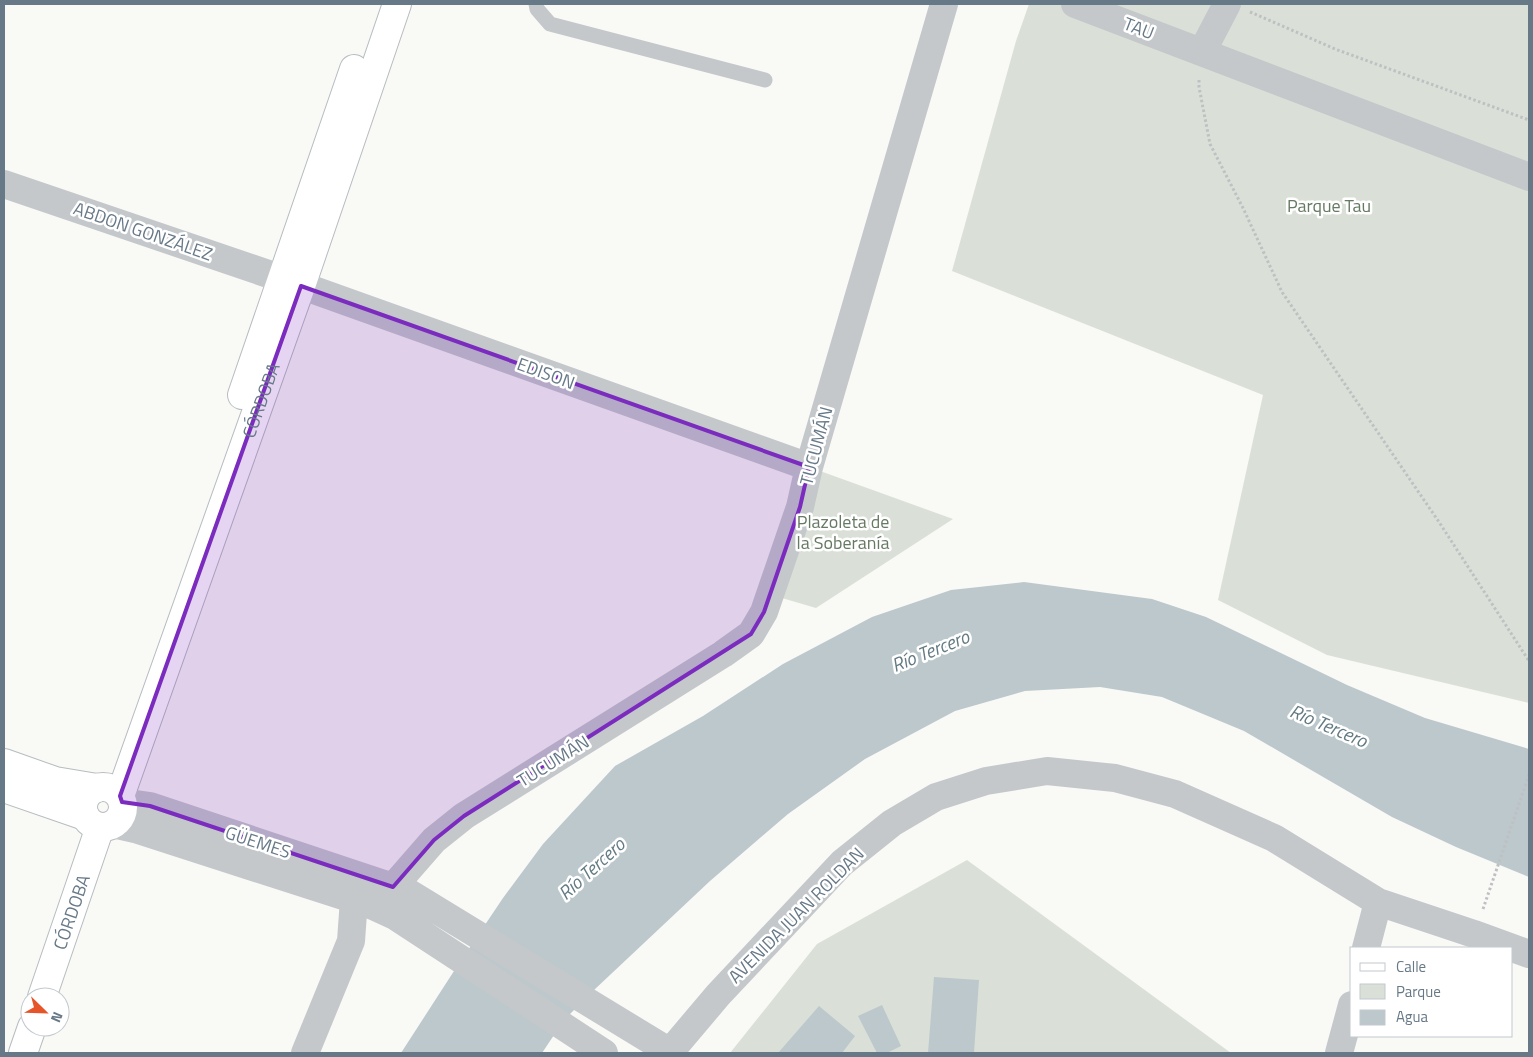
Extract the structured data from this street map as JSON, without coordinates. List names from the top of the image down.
{
  "streets": {
    "street": [
      "TAU",
      "ABDON GONZÁLEZ",
      "EDISON",
      "CÓRDOBA",
      "TUCUMÁN",
      "GÜEMES",
      "AVENIDA JUAN ROLDAN"
    ]
  },
  "crossings": [
    ["ABDON GONZÁLEZ", "EDISON"],
    ["ABDON GONZÁLEZ", "CÓRDOBA"],
    ["EDISON", "CÓRDOBA"],
    ["EDISON", "TUCUMÁN"],
    ["CÓRDOBA", "GÜEMES"],
    ["TUCUMÁN", "GÜEMES"],
    ["GÜEMES", "AVENIDA JUAN ROLDAN"]
  ],
  "water": ["Río Tercero"],
  "parks": ["Parque Tau", "Plazoleta de la Soberanía"],
  "legend": ["Calle", "Parque", "Agua"],
  "north": "bottom right"
}
